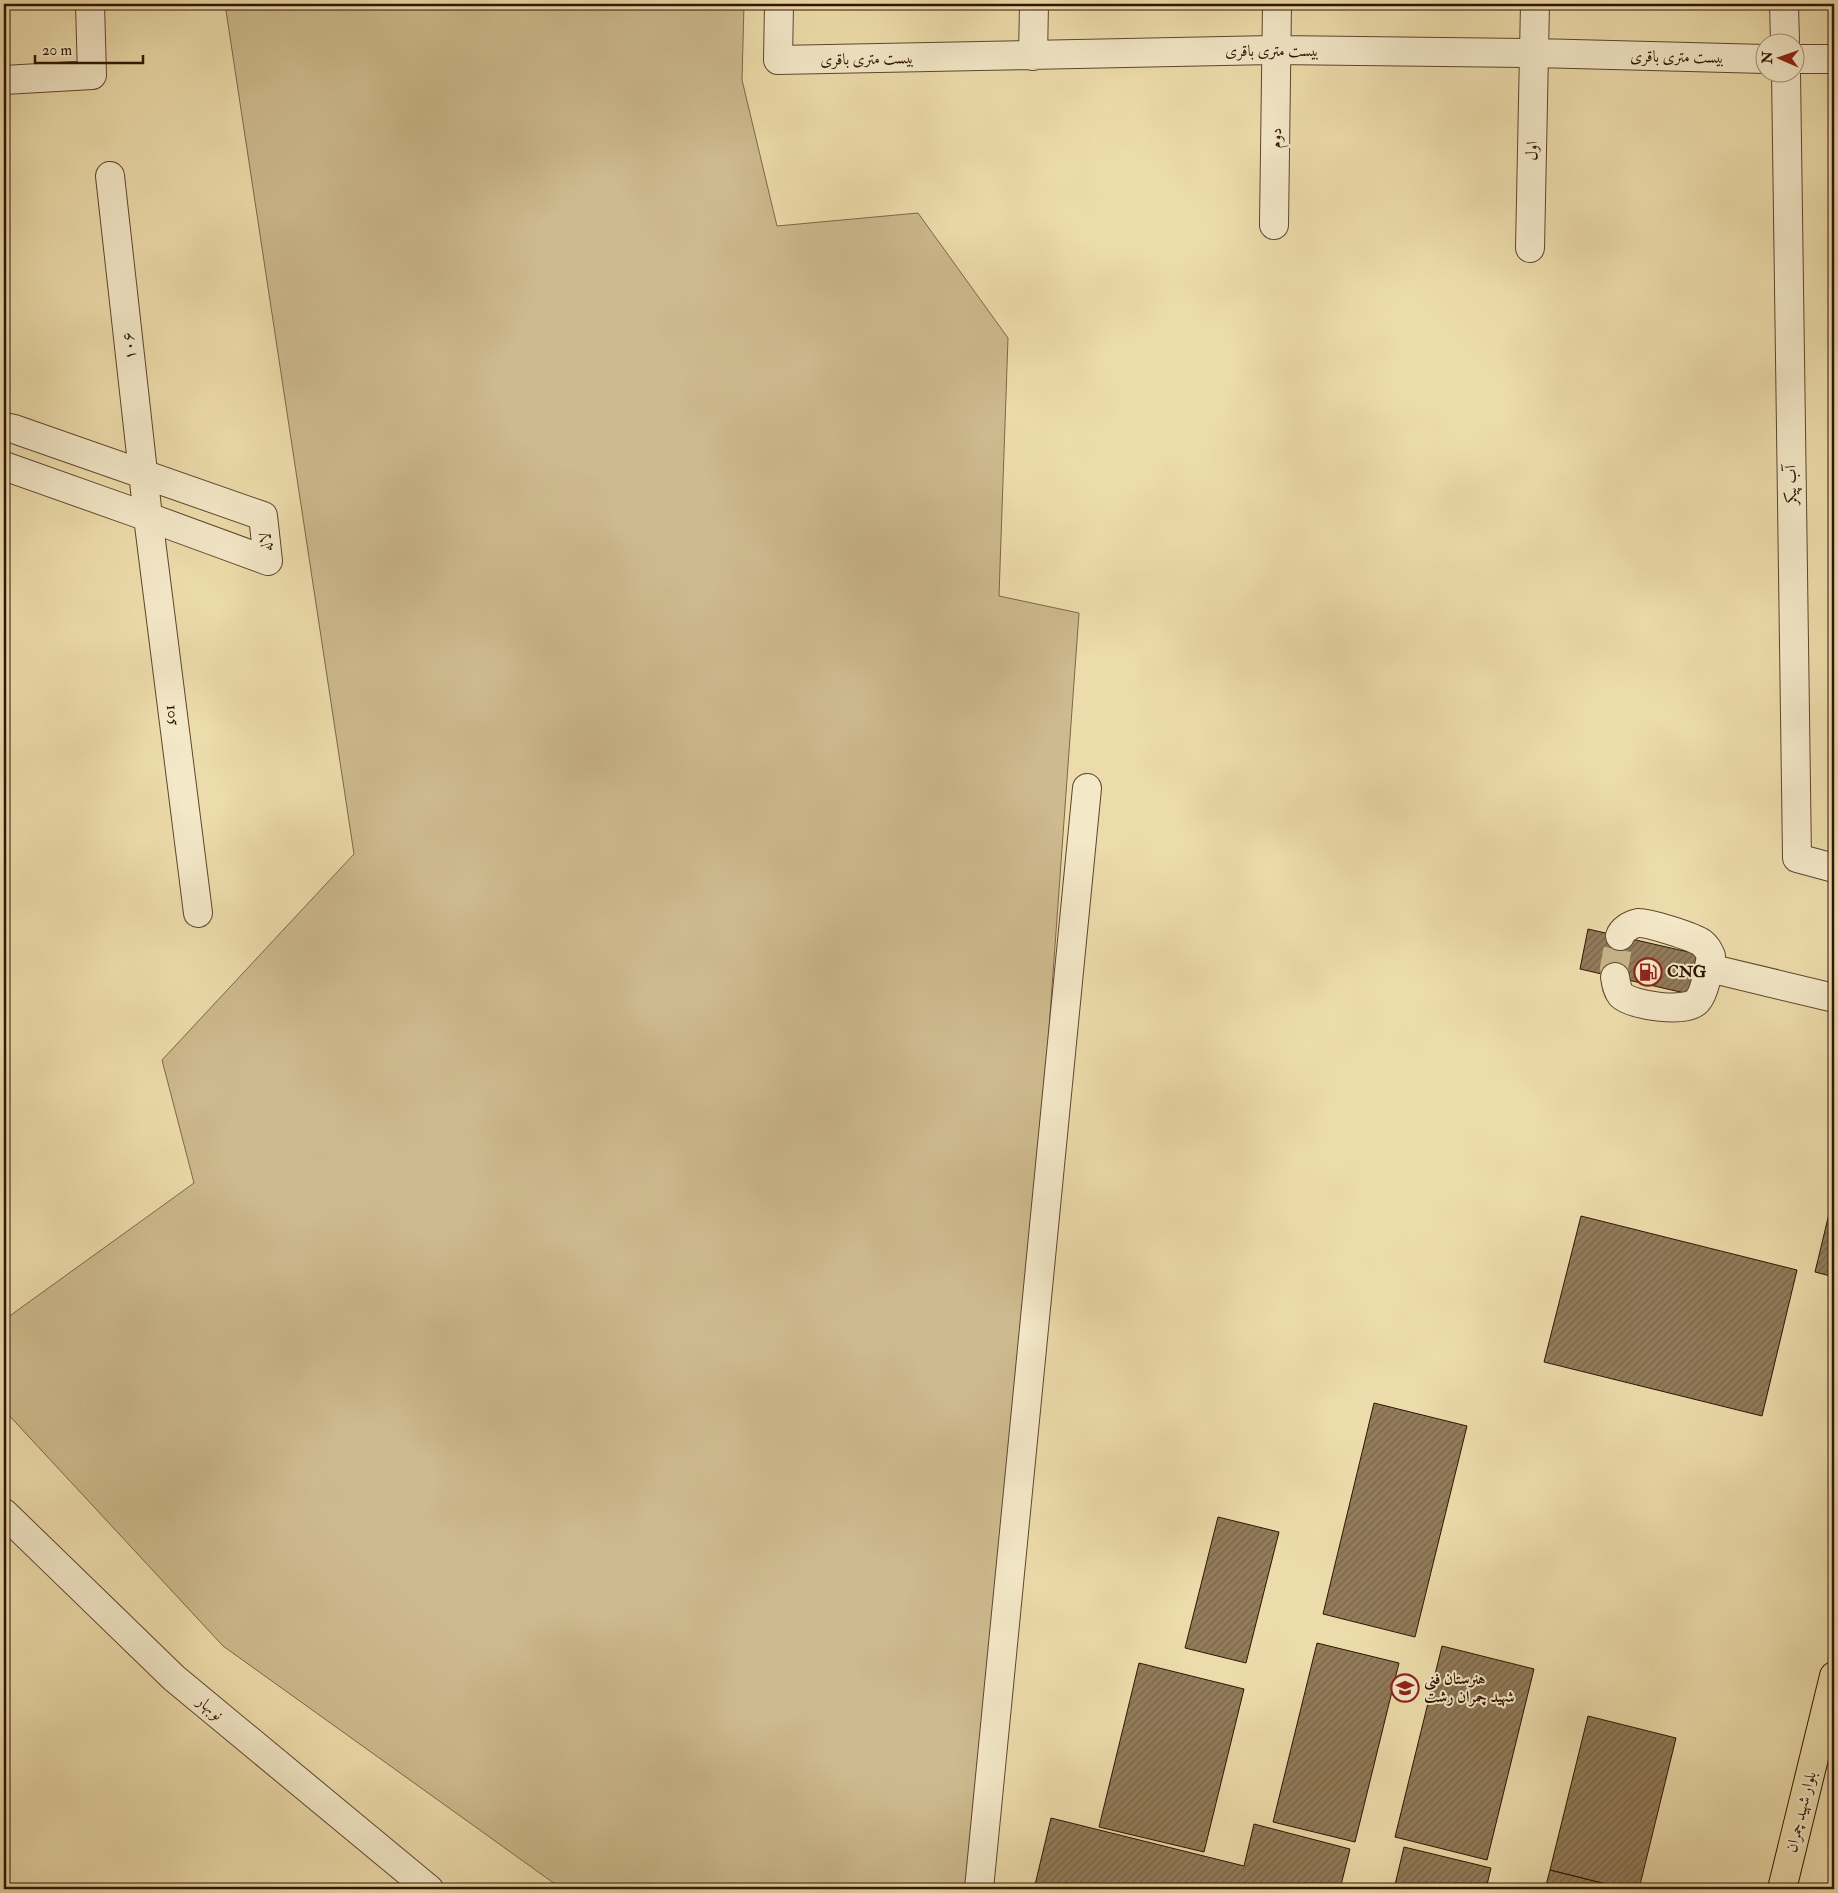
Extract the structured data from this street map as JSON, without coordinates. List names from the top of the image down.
{
  "streets": {
    "main road": ["بلوار شهید چمران"],
    "street": [
      "بیست متری باقری",
      "دوم",
      "اول",
      "۱۰۶",
      "آب پیکر",
      "لاله",
      "105",
      "نوبهار"
    ]
  },
  "crossings": [
    ["بیست متری باقری", "دوم"],
    ["بیست متری باقری", "اول"],
    ["۱۰۶", "لاله"],
    ["۱۰۶", "105"],
    ["لاله", "105"]
  ],
  "places": {
    "fuel station": ["CNG"],
    "school or university": ["هنرستان فنی شهید چمران رشت"]
  },
  "scale_bar": "20 m",
  "north": "left"
}
